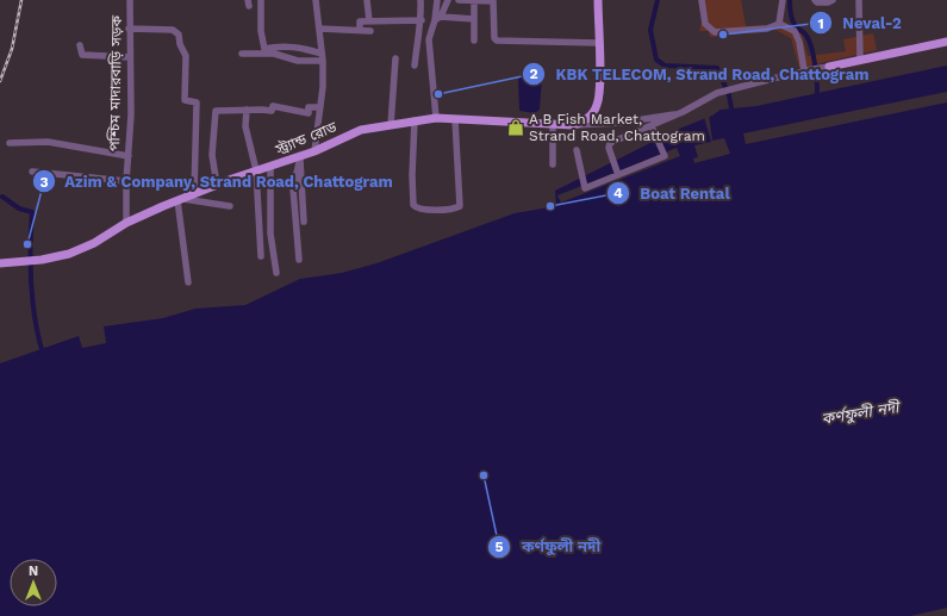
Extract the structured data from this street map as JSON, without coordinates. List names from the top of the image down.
{
  "streets": {
    "main road": ["স্ট্র্যান্ড রোড"],
    "street": ["পশ্চিম মাদারবাড়ি সড়ক"]
  },
  "crossings": [
    ["পশ্চিম মাদারবাড়ি সড়ক", "স্ট্র্যান্ড রোড"]
  ],
  "water": ["কর্ণফুলী নদী"],
  "places": {
    "other": [
      "Neval-2",
      "KBK TELECOM, Strand Road, Chattogram",
      "Boat Rental",
      "Azim & Company, Strand Road, Chattogram",
      "কর্ণফুলী নদী"
    ],
    "shop": ["A B Fish Market, Strand Road, Chattogram"]
  },
  "north": "top"
}
